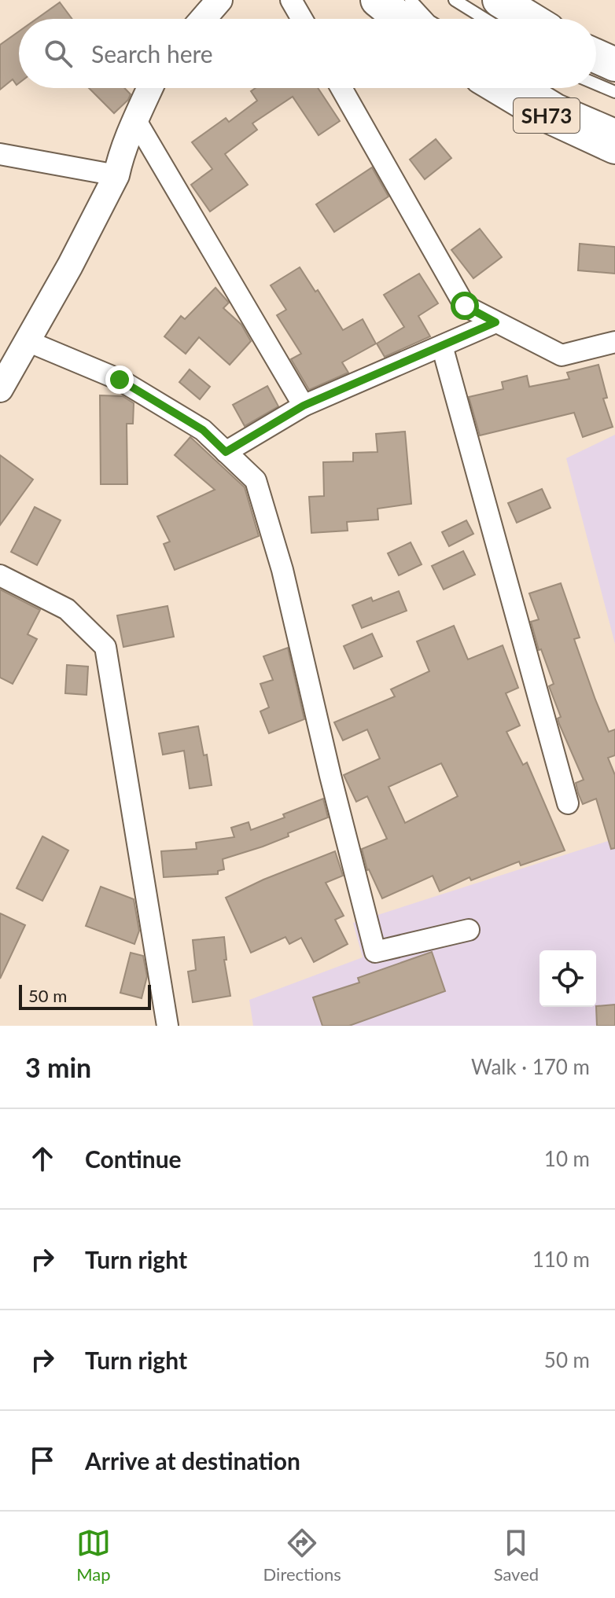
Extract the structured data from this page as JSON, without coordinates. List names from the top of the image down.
{
  "streets": {
    "main road": ["SH73"]
  },
  "scale_bar": "50 m",
  "page": {
    "search": "Search here",
    "scale": "50 m",
    "heading": ["3 min", "Walk · 170 m"],
    "list": [
      ["Continue", "10 m"],
      ["Turn right", "110 m"],
      ["Turn right", "50 m"],
      "Arrive at destination"
    ],
    "nav": ["Map", "Directions", "Saved"]
  }
}
